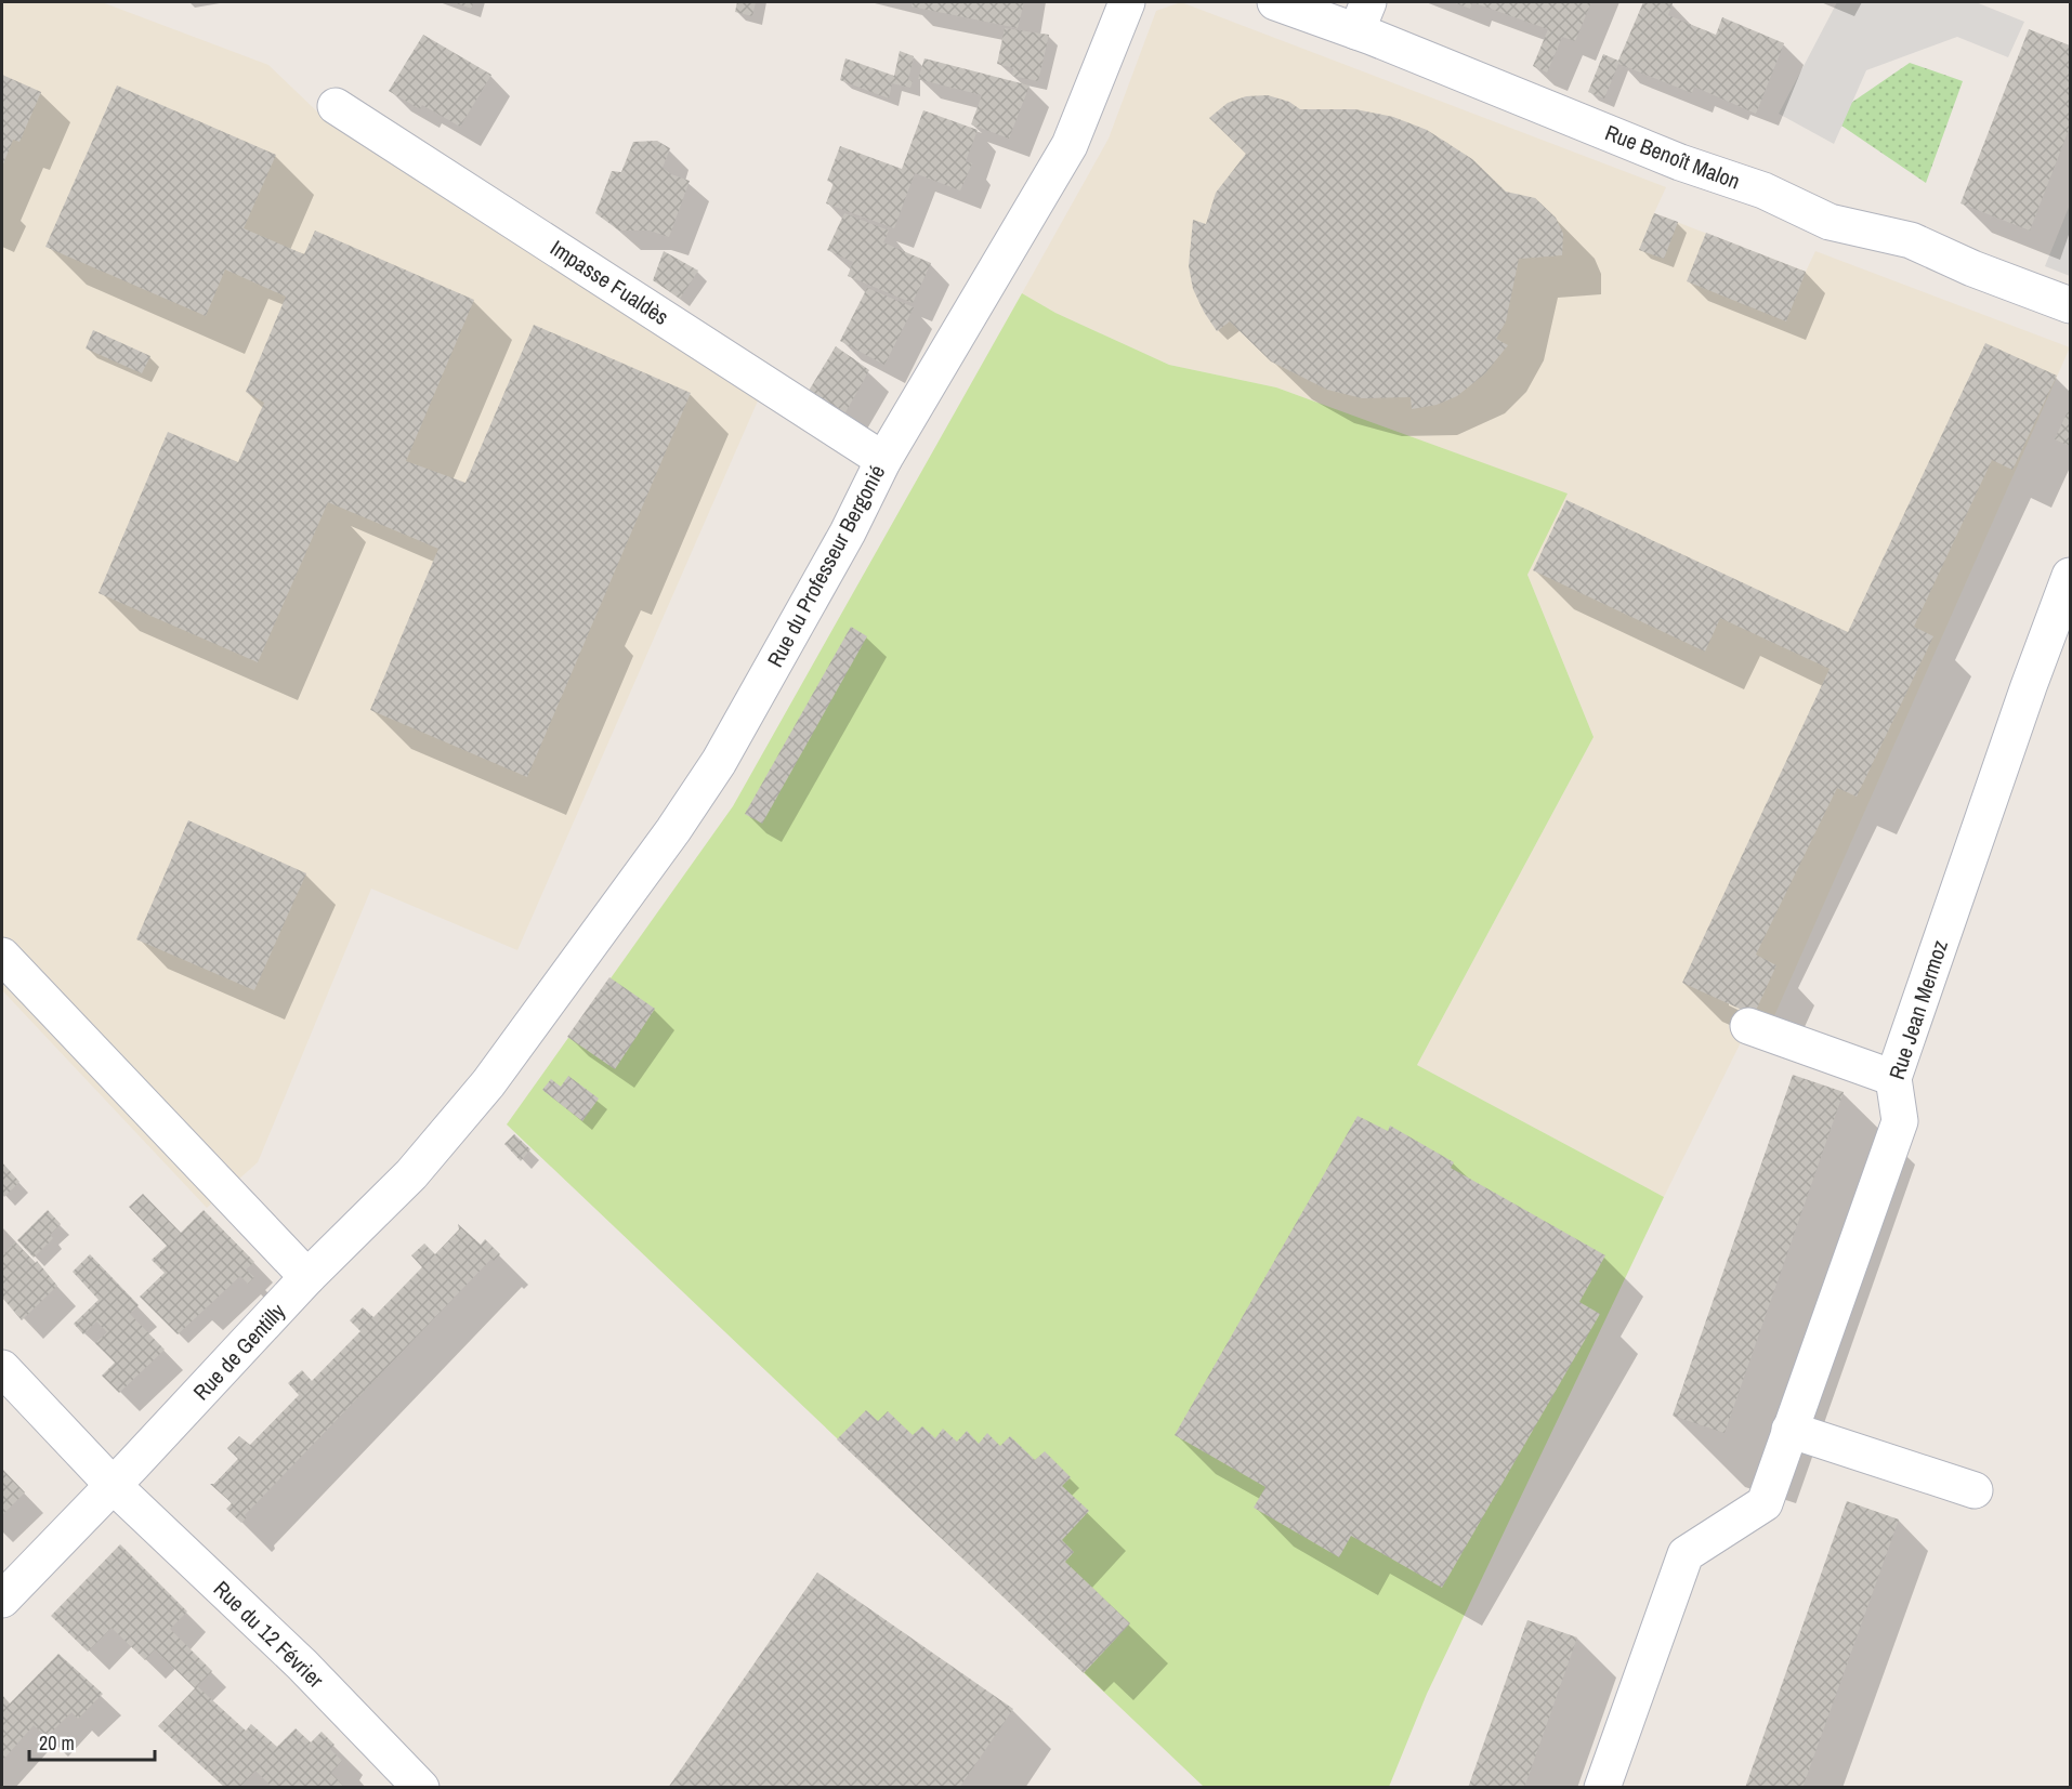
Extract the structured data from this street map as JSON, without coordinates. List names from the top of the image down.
{
  "streets": {
    "street": [
      "Rue Benoît Malon",
      "Impasse Fualdès",
      "Rue du Professeur Bergonié",
      "Rue Jean Mermoz",
      "Rue de Gentilly",
      "Rue du 12 Février"
    ]
  },
  "crossings": [
    ["Impasse Fualdès", "Rue du Professeur Bergonié"],
    ["Rue du Professeur Bergonié", "Rue de Gentilly"],
    ["Rue de Gentilly", "Rue du 12 Février"]
  ],
  "scale_bar": "20 m"
}
